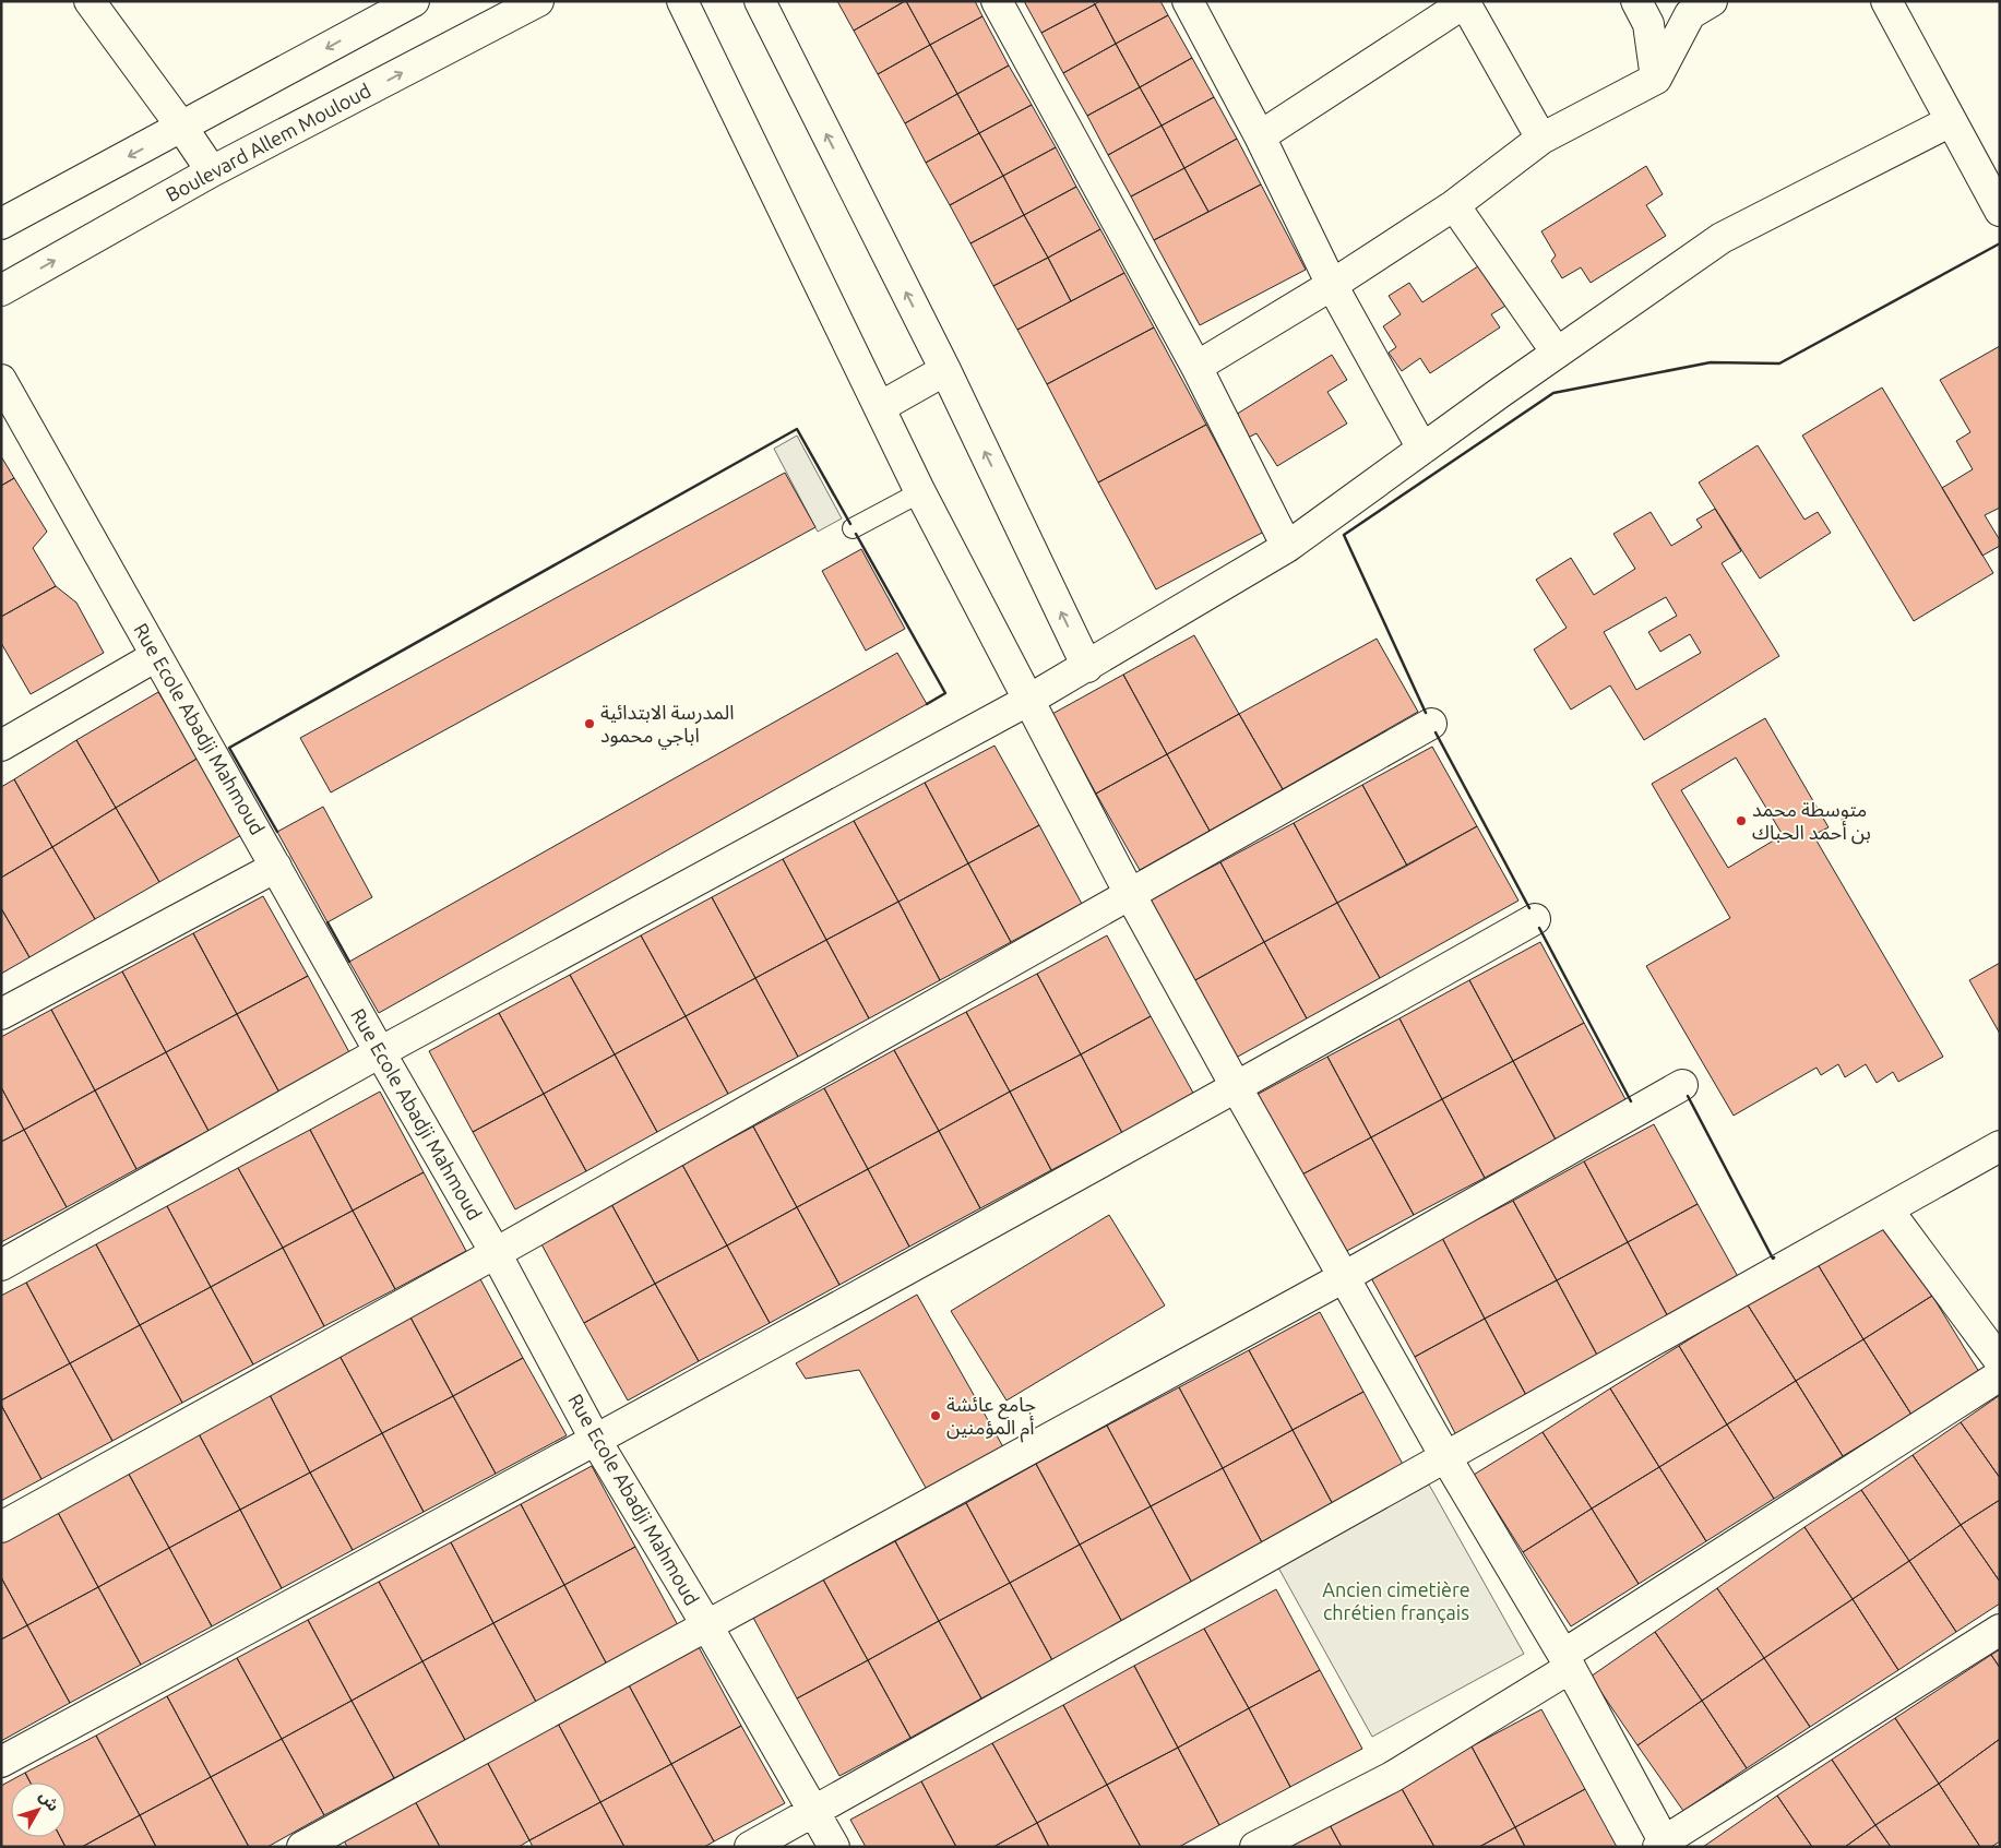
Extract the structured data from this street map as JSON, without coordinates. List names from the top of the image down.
{
  "streets": {
    "street": ["Boulevard Allem Mouloud", "Rue Ecole Abadji Mahmoud"]
  },
  "parks": ["Ancien cimetière chrétien français"],
  "places": ["المدرسة الابتدائية اباجي محمود", "متوسطة محمد بن أحمد الحباك", "جامع عائشة أم المؤمنين"],
  "north": "top right"
}
